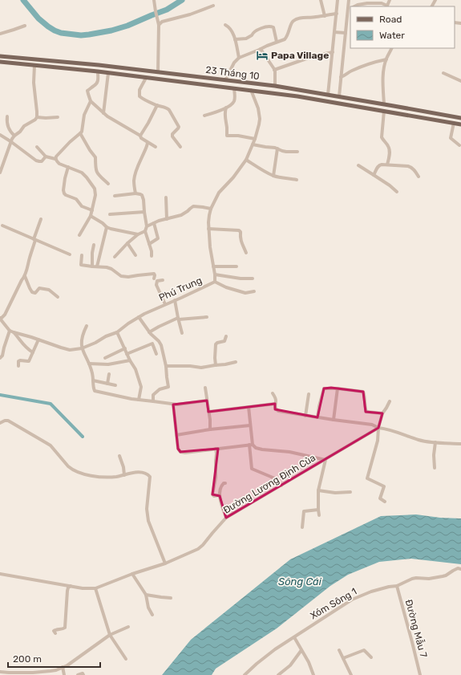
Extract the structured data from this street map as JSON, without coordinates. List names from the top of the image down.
{
  "streets": {
    "main road": ["23 Tháng 10"],
    "street": [
      "Phú Trung",
      "Đường Lương Định Của",
      "Xóm Sông 1",
      "Đường Mẫu 7"
    ]
  },
  "crossings": [
    ["23 Tháng 10", "Phú Trung"],
    ["Xóm Sông 1", "Đường Mẫu 7"]
  ],
  "water": ["Sông Cái"],
  "places": {
    "hotel": ["Papa Village"]
  },
  "legend": ["Road", "Water"],
  "scale_bar": "200 m"
}
